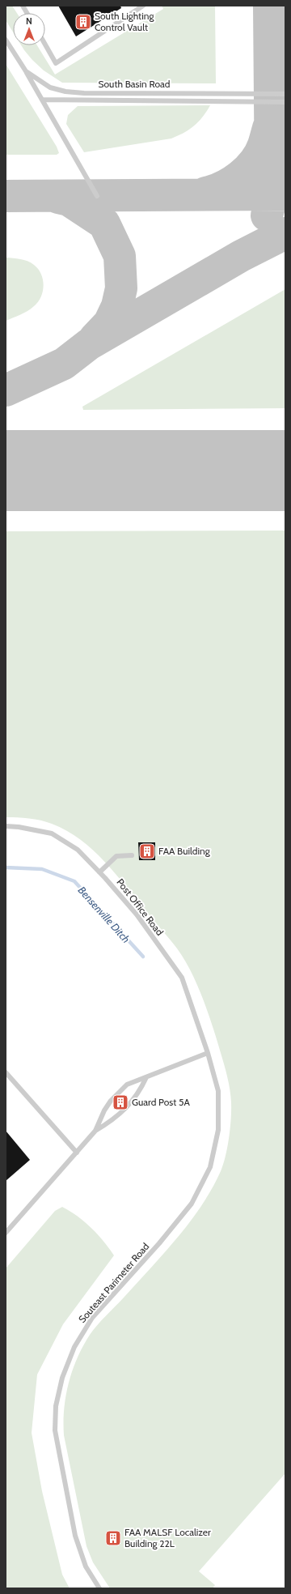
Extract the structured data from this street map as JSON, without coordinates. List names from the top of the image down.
{
  "streets": {
    "lane": ["South Basin Road", "Post Office Road", "Souteast Parimeter Road"]
  },
  "crossings": [
    ["Post Office Road", "Souteast Parimeter Road"]
  ],
  "water": ["Bensenville Ditch"],
  "places": {
    "building": [
      "South Lighting Control Vault",
      "FAA Building",
      "Guard Post 5A",
      "FAA MALSF Localizer Building 22L"
    ]
  },
  "north": "top"
}
